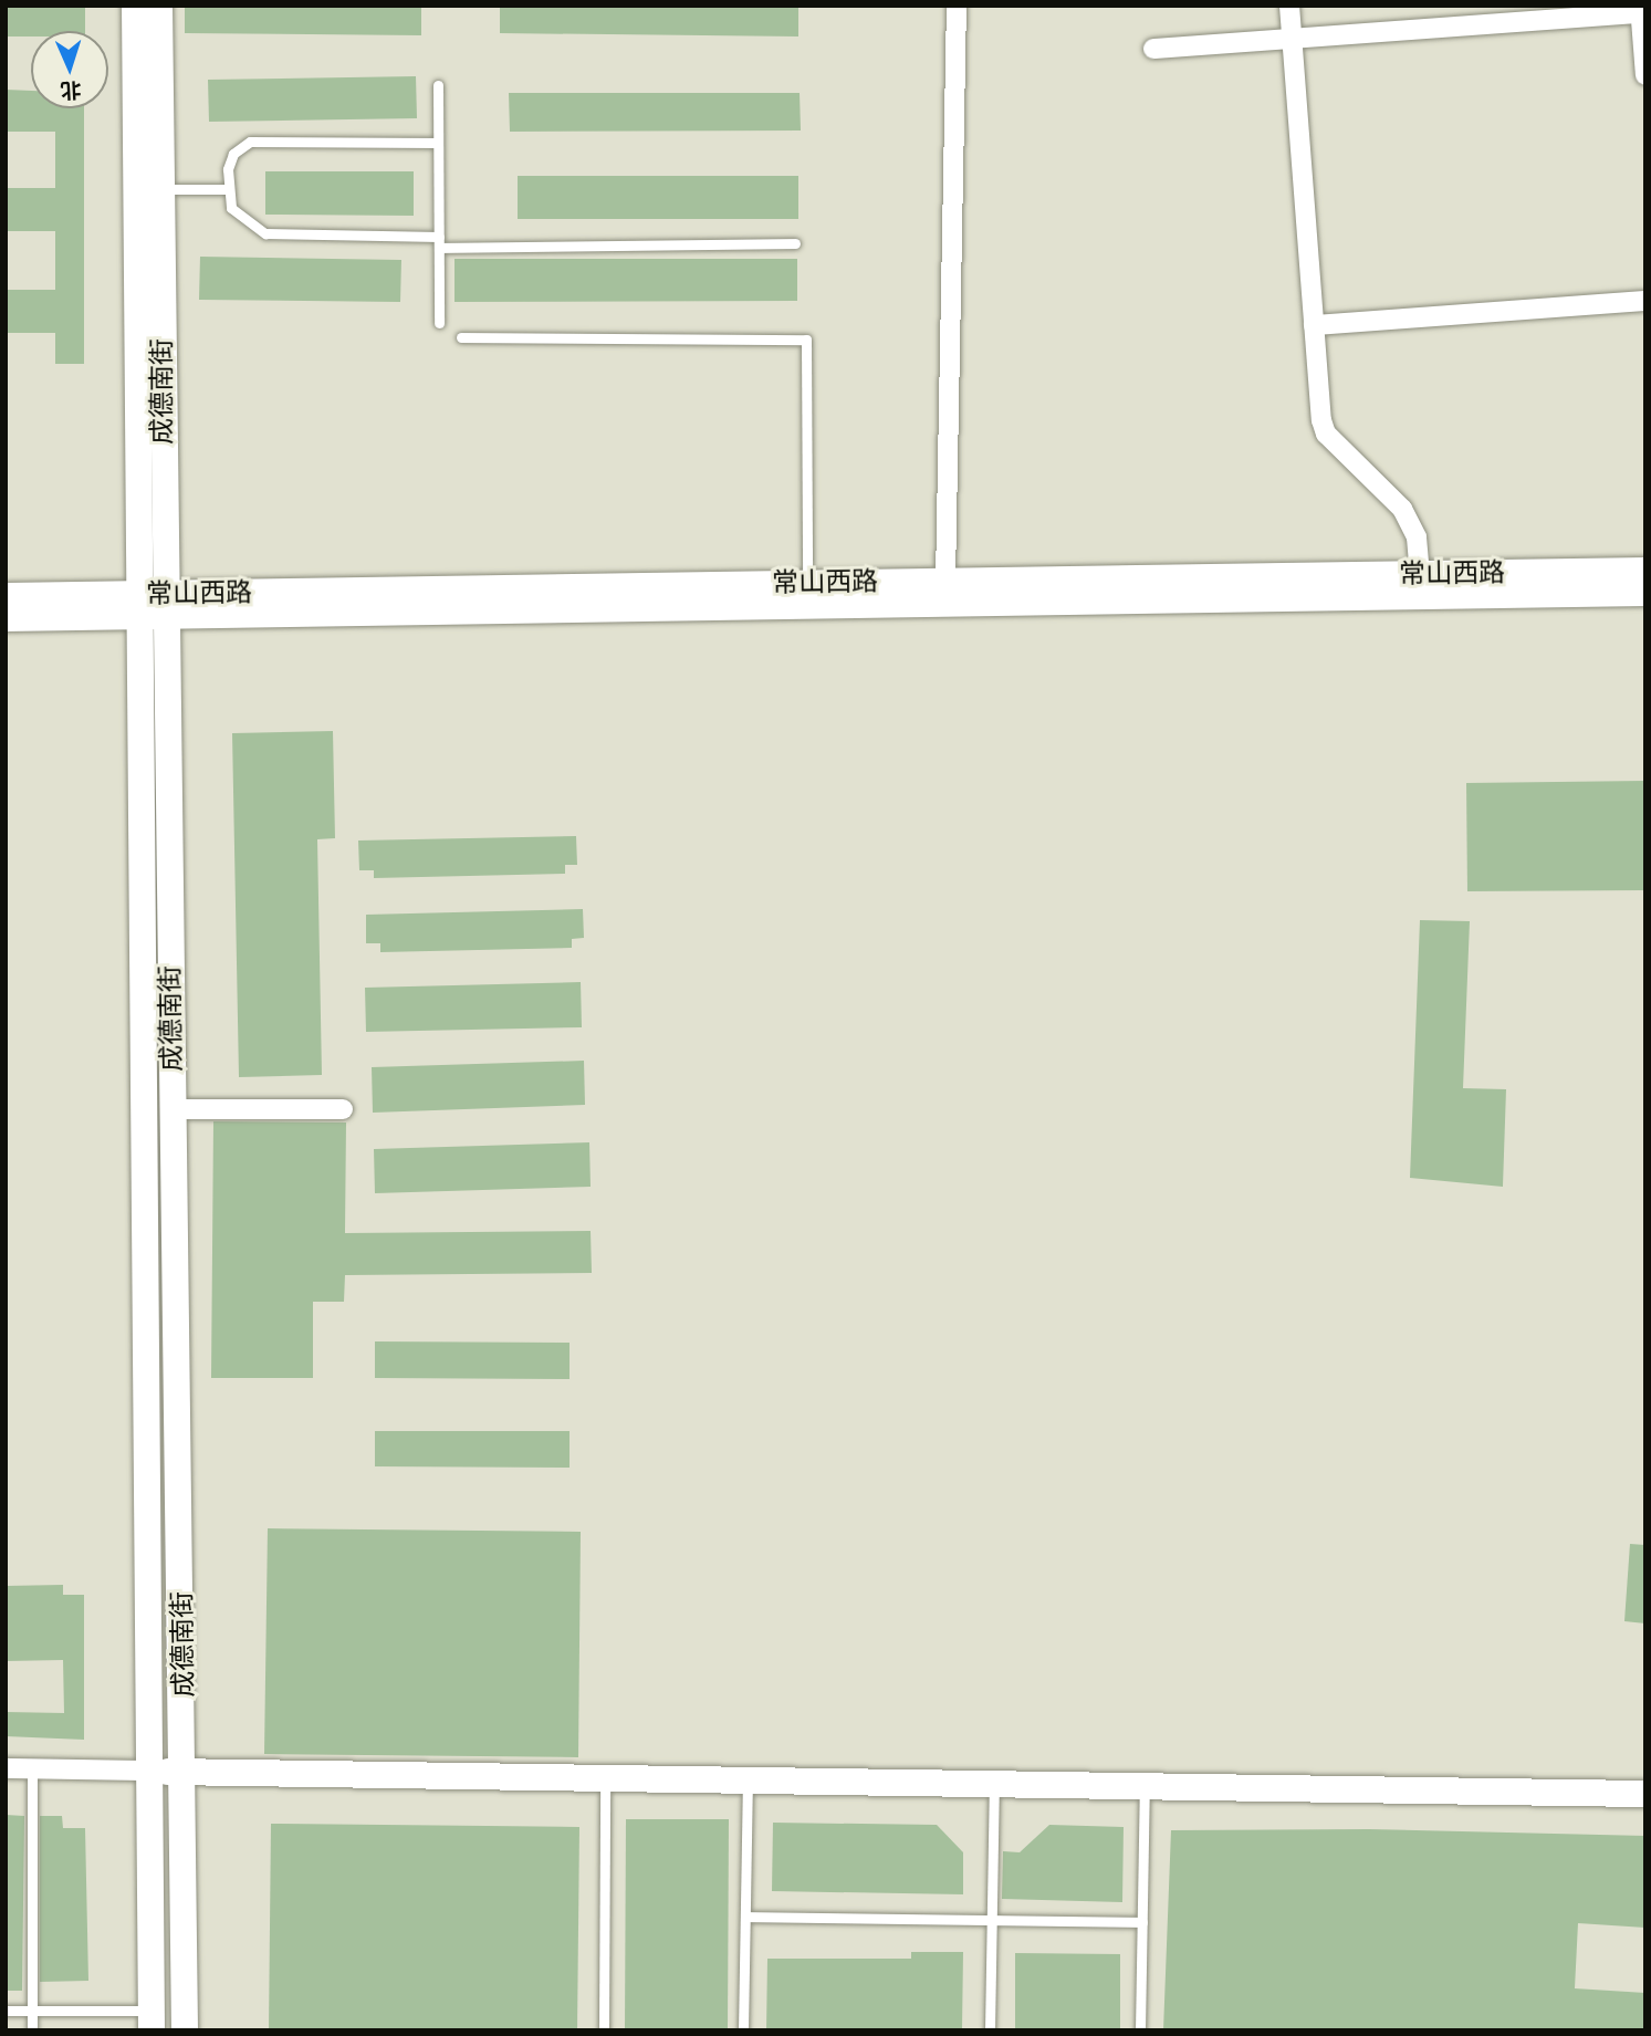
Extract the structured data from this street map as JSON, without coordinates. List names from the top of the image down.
{
  "streets": {
    "main road": ["成德南街", "常山西路"]
  },
  "crossings": [
    ["成德南街", "常山西路"]
  ],
  "north": "bottom"
}
